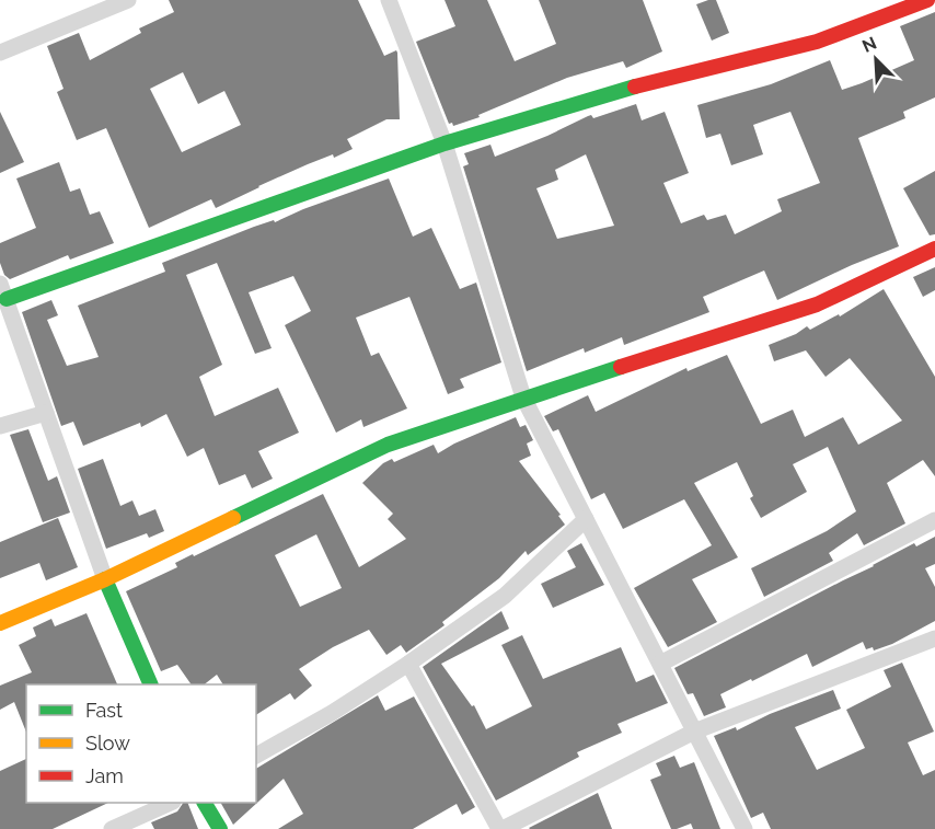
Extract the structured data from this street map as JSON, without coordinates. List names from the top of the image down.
{
  "legend": ["Fast", "Slow", "Jam"],
  "north": "top left"
}
